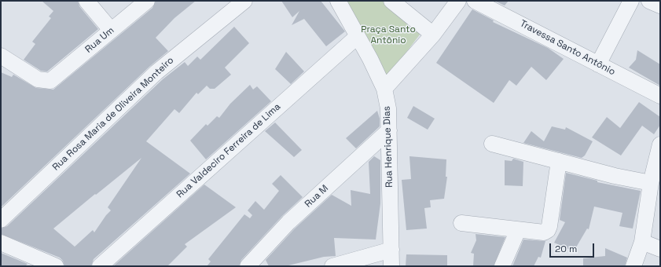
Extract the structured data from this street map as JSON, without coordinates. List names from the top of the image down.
{
  "streets": {
    "street": [
      "Rua Um",
      "Travessa Santo Antônio",
      "Rua Rosa Maria de Oliveira Monteiro",
      "Rua Henrique Dias",
      "Rua Valdeciro Ferreira de Lima",
      "Rua M"
    ]
  },
  "crossings": [
    ["Rua Henrique Dias", "Rua Valdeciro Ferreira de Lima"],
    ["Rua Henrique Dias", "Rua M"]
  ],
  "parks": ["Praça Santo Antônio"],
  "scale_bar": "20 m"
}
